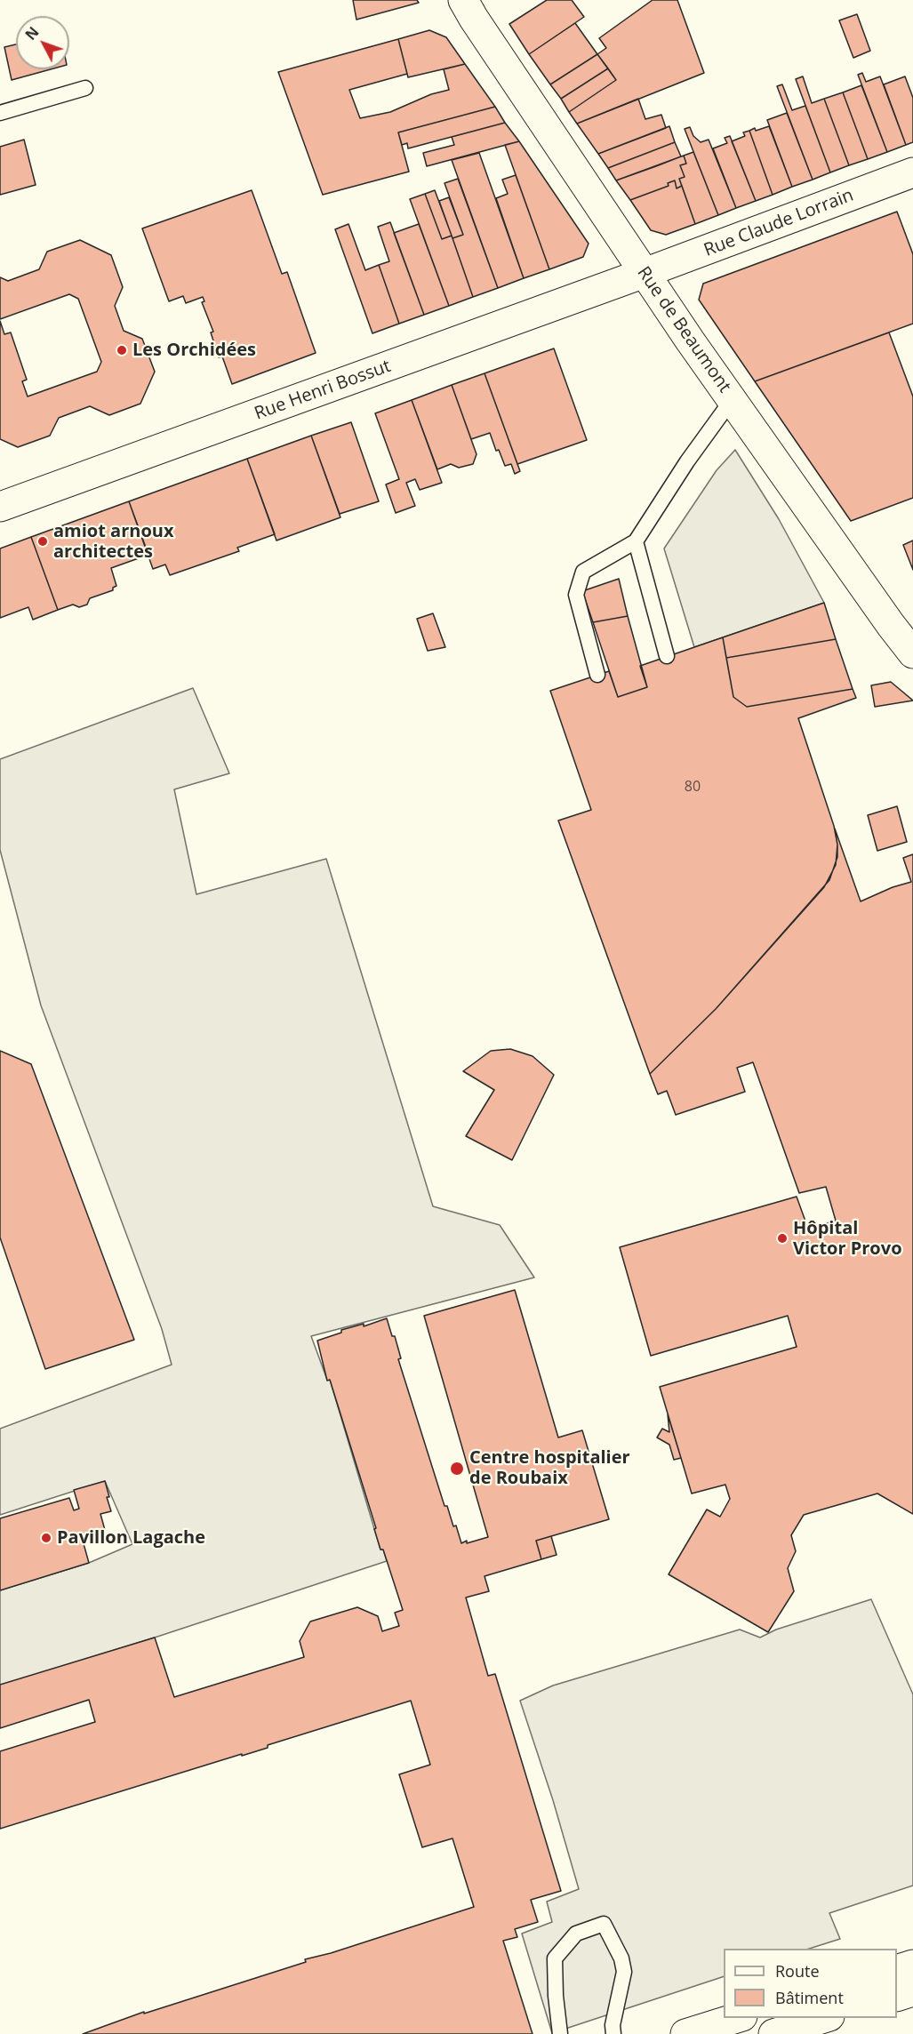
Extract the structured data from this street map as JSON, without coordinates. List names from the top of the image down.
{
  "streets": {
    "street": ["Rue Claude Lorrain", "Rue de Beaumont", "Rue Henri Bossut"]
  },
  "crossings": [
    ["Rue Claude Lorrain", "Rue de Beaumont"],
    ["Rue Claude Lorrain", "Rue Henri Bossut"],
    ["Rue de Beaumont", "Rue Henri Bossut"]
  ],
  "places": [
    "Les Orchidées",
    "amiot arnoux architectes",
    "Hôpital Victor Provo",
    "Centre hospitalier de Roubaix",
    "Pavillon Lagache"
  ],
  "house_numbers": ["80"],
  "legend": ["Route", "Bâtiment"],
  "north": "top left"
}
